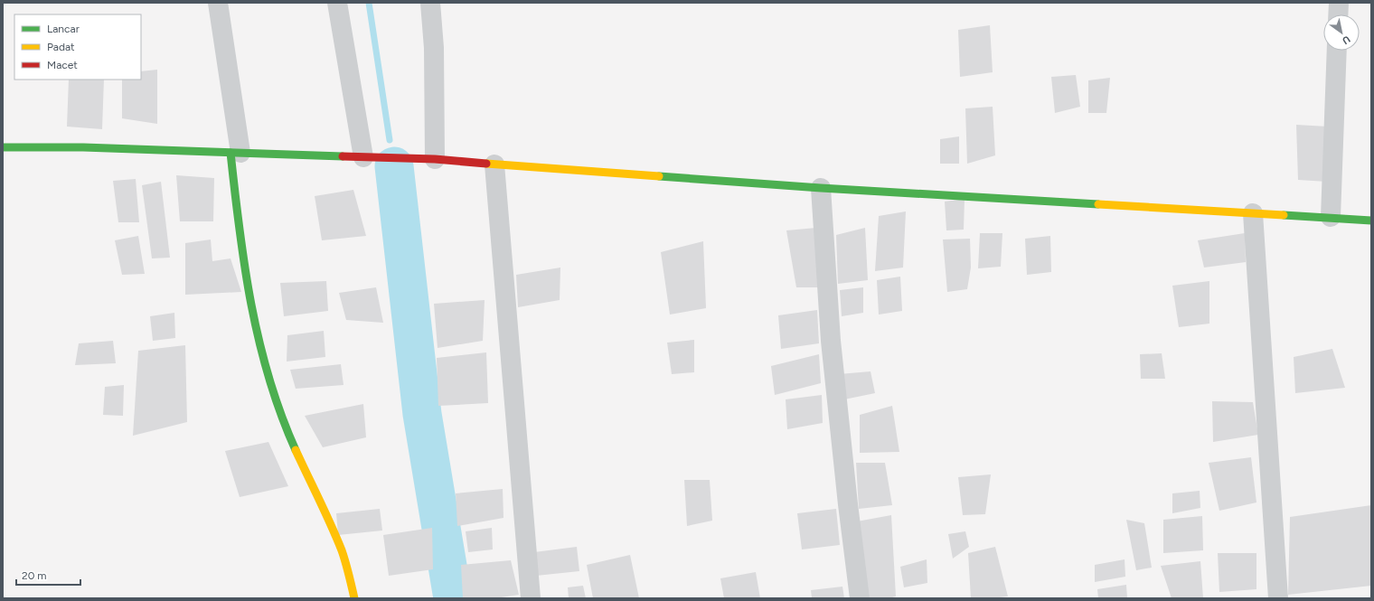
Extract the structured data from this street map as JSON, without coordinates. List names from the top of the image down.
{
  "legend": ["Lancar", "Padat", "Macet"],
  "scale_bar": "20 m",
  "north": "bottom right"
}
